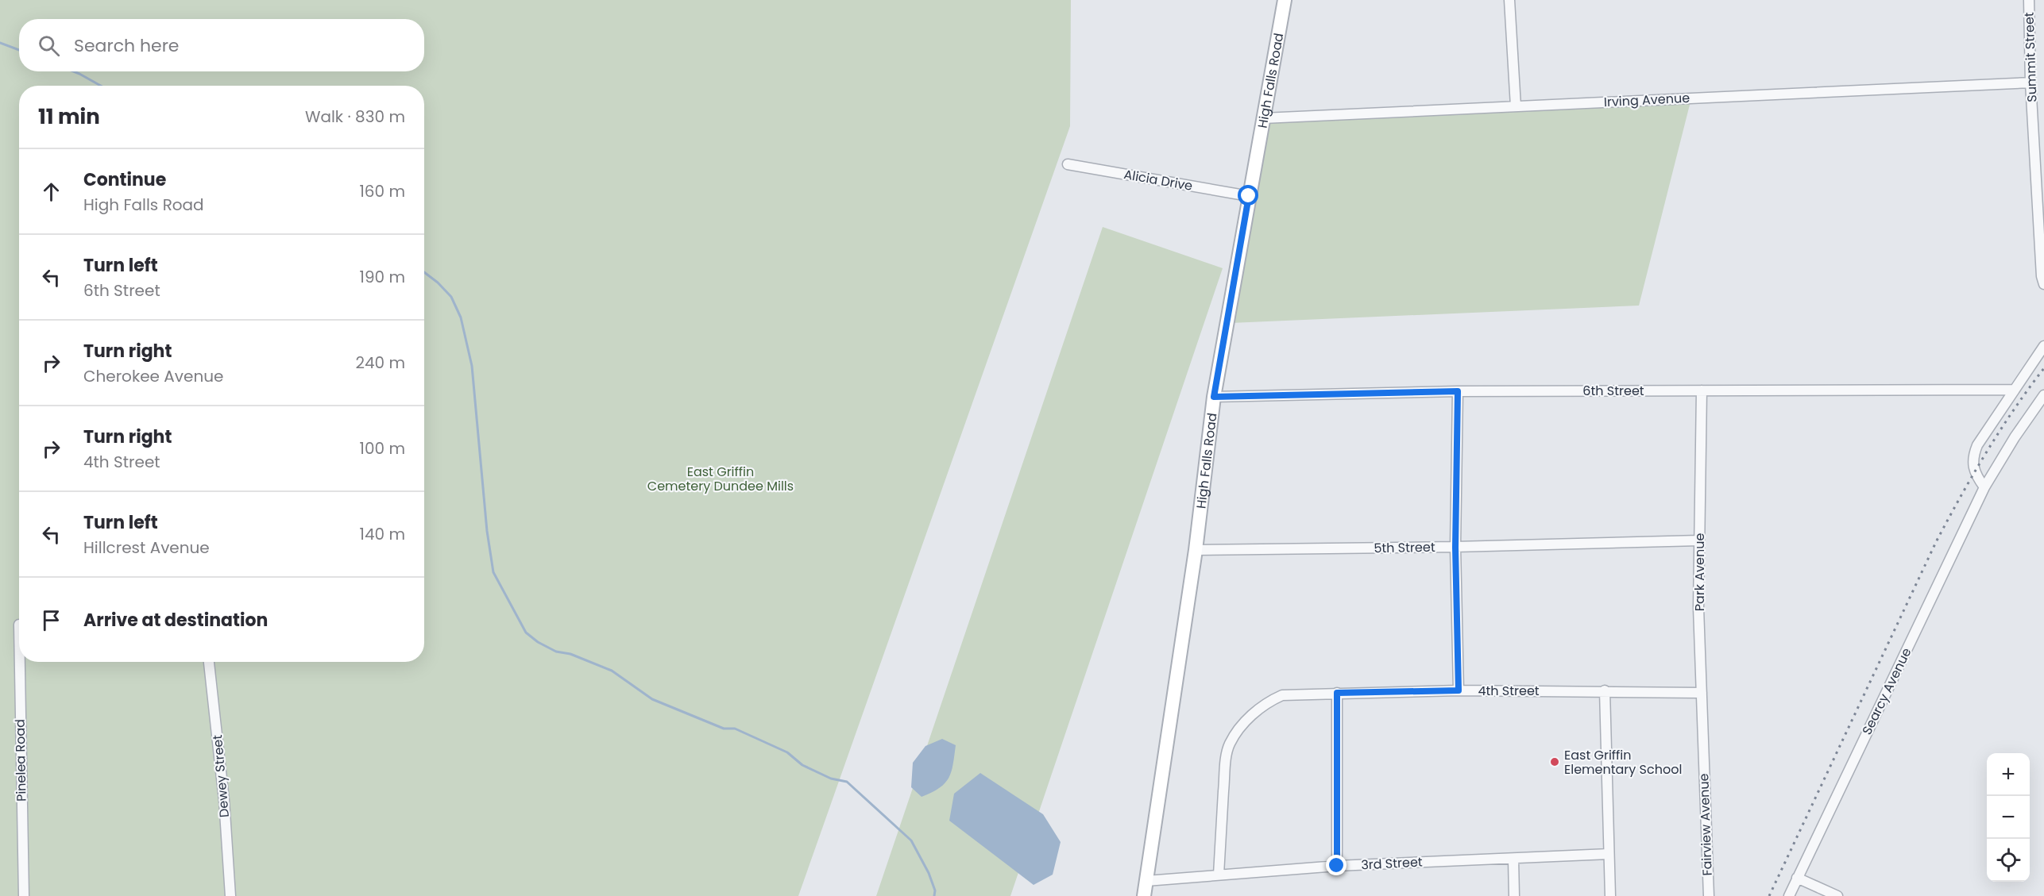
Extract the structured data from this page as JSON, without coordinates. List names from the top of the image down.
{
  "streets": {
    "street": [
      "Summit Street",
      "High Falls Road",
      "Irving Avenue",
      "Alicia Drive",
      "6th Street",
      "5th Street",
      "Park Avenue",
      "4th Street",
      "Searcy Avenue",
      "Pinelea Road",
      "Dewey Street",
      "Fairview Avenue",
      "3rd Street"
    ]
  },
  "crossings": [
    ["Summit Street", "Irving Avenue"],
    ["High Falls Road", "Irving Avenue"],
    ["High Falls Road", "Alicia Drive"],
    ["High Falls Road", "6th Street"],
    ["High Falls Road", "5th Street"],
    ["High Falls Road", "3rd Street"],
    ["6th Street", "Park Avenue"],
    ["5th Street", "Park Avenue"],
    ["Park Avenue", "4th Street"],
    ["Park Avenue", "Fairview Avenue"],
    ["4th Street", "3rd Street"]
  ],
  "parks": ["East Griffin Cemetery Dundee Mills"],
  "places": ["East Griffin Elementary School"],
  "page": {
    "search": "Search here",
    "heading": ["11 min", "Walk · 830 m"],
    "list": [
      ["Continue", "High Falls Road", "160 m"],
      ["Turn left", "6th Street", "190 m"],
      ["Turn right", "Cherokee Avenue", "240 m"],
      ["Turn right", "4th Street", "100 m"],
      ["Turn left", "Hillcrest Avenue", "140 m"],
      "Arrive at destination"
    ],
    "map_buttons": ["+", "−"]
  }
}
